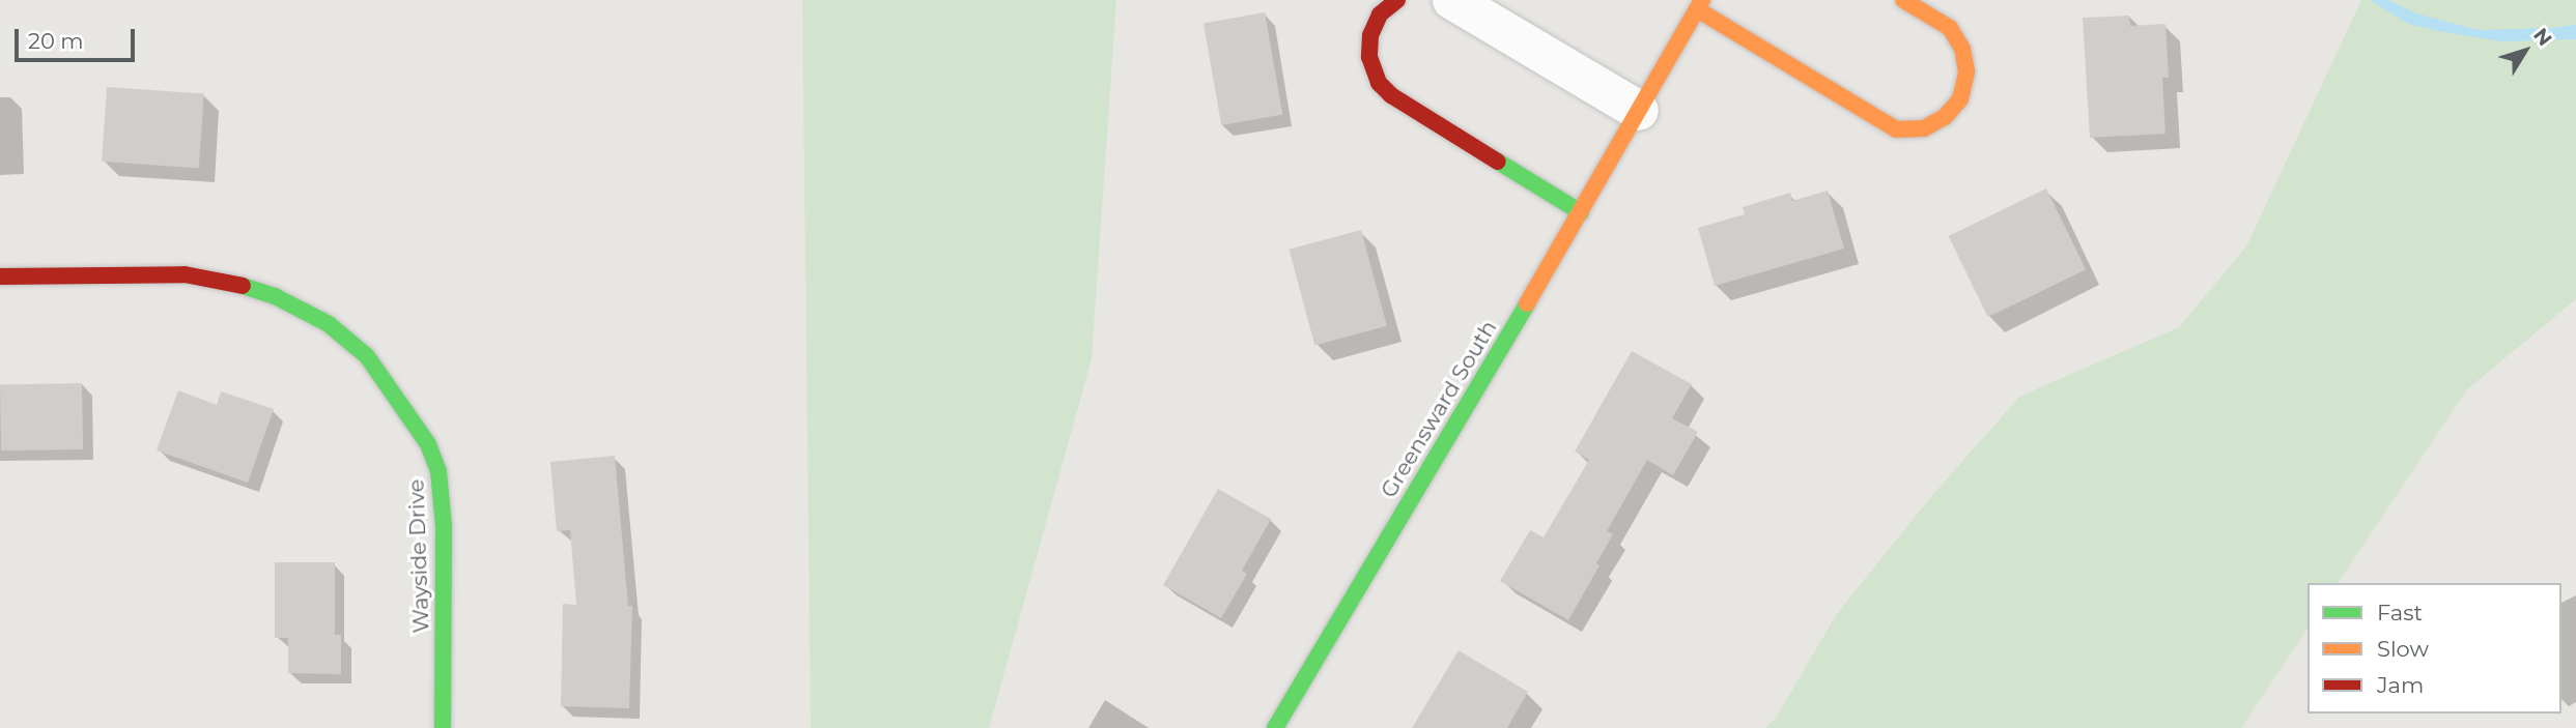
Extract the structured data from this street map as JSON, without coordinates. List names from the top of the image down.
{
  "streets": {
    "street": ["Greensward South", "Wayside Drive"]
  },
  "legend": ["Fast", "Slow", "Jam"],
  "scale_bar": "20 m",
  "north": "top right"
}
